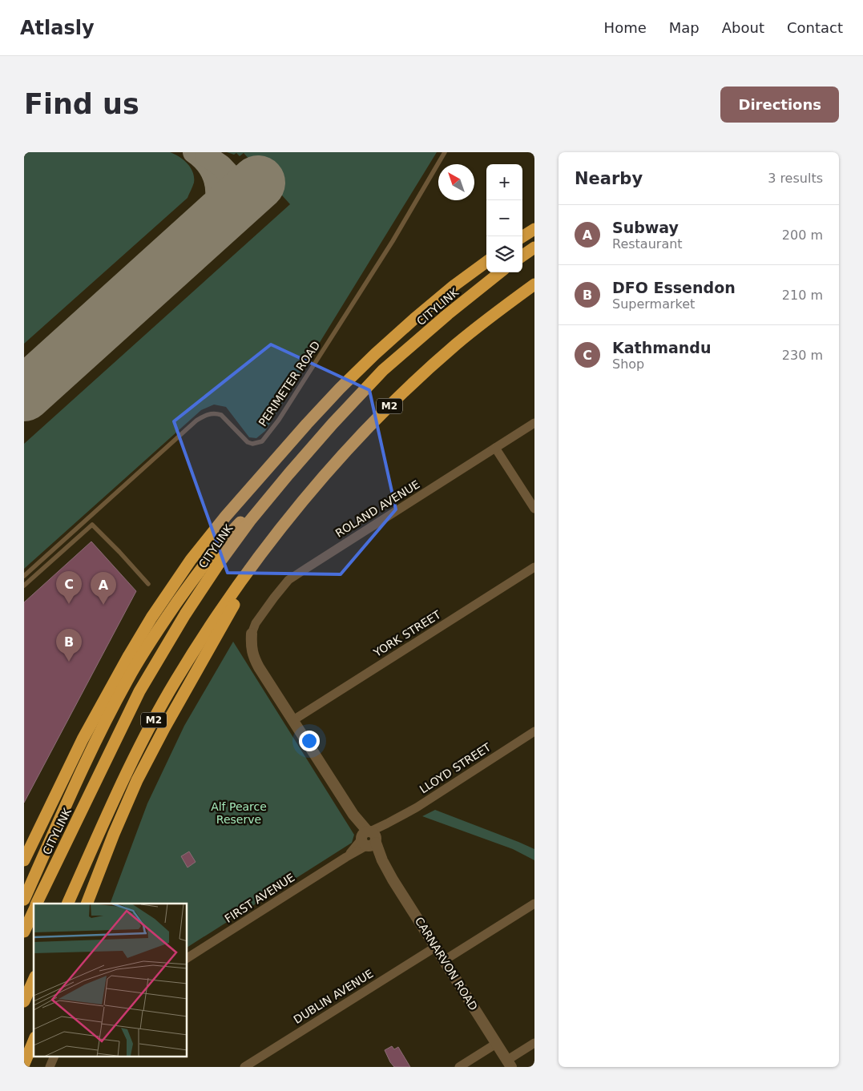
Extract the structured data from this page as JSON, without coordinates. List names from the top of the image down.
{
  "streets": {
    "highway": ["CITYLINK", "M2"],
    "street": [
      "ROLAND AVENUE",
      "YORK STREET",
      "LLOYD STREET",
      "FIRST AVENUE",
      "CARNARVON ROAD",
      "DUBLIN AVENUE"
    ],
    "lane": ["PERIMETER ROAD"]
  },
  "crossings": [
    ["ROLAND AVENUE", "CARNARVON ROAD"],
    ["YORK STREET", "CARNARVON ROAD"],
    ["LLOYD STREET", "FIRST AVENUE"],
    ["LLOYD STREET", "CARNARVON ROAD"],
    ["FIRST AVENUE", "CARNARVON ROAD"],
    ["CARNARVON ROAD", "DUBLIN AVENUE"]
  ],
  "parks": ["Alf Pearce Reserve"],
  "north": "top left",
  "page": {
    "header": "Atlasly",
    "nav": [
      "Home",
      "Map",
      "About",
      "Contact"
    ],
    "buttons": "Directions",
    "title": "Find us",
    "heading": ["Nearby", "3 results"],
    "map_buttons": ["+", "−"],
    "list": [
      {
        "mark": "A",
        "name": "Subway",
        "note": "Restaurant",
        "value": "200 m"
      },
      {
        "mark": "B",
        "name": "DFO Essendon",
        "note": "Supermarket",
        "value": "210 m"
      },
      {
        "mark": "C",
        "name": "Kathmandu",
        "note": "Shop",
        "value": "230 m"
      }
    ],
    "pins": ["C", "A", "B"]
  }
}
